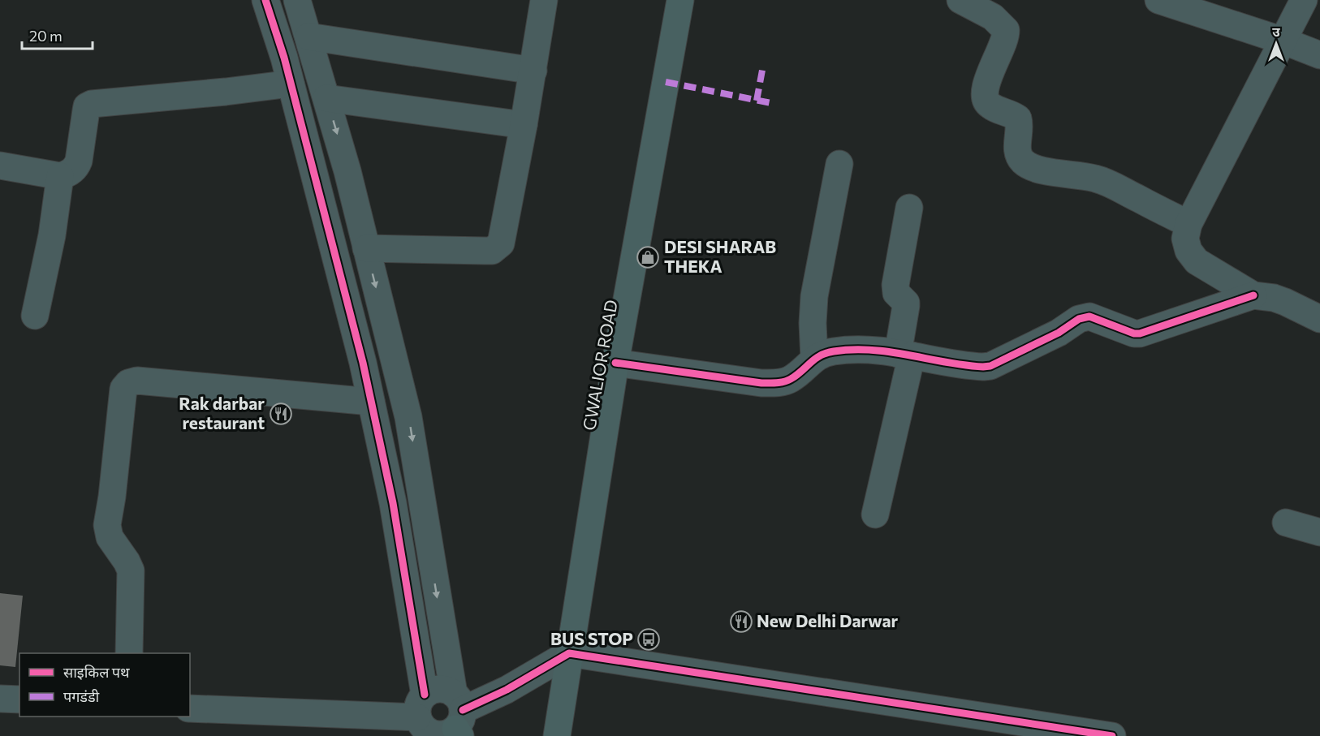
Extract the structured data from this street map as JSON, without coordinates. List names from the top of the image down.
{
  "streets": {
    "main road": ["GWALIOR ROAD"]
  },
  "places": {
    "shop": ["DESI SHARAB THEKA"],
    "restaurant": ["Rak darbar restaurant", "New Delhi Darwar"],
    "bus stop": ["BUS STOP"]
  },
  "legend": ["साइकिल पथ", "पगडंडी"],
  "scale_bar": "20 m",
  "north": "top"
}
